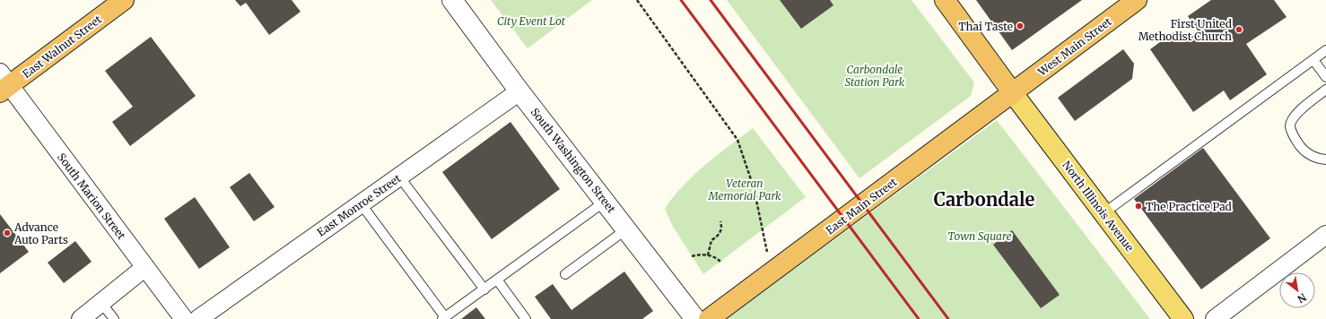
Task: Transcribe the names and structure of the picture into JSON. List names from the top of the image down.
{
  "streets": {
    "highway": ["East Walnut Street", "West Main Street", "East Main Street"],
    "main road": ["North Illinois Avenue"],
    "street": ["South Washington Street", "South Marion Street", "East Monroe Street"]
  },
  "crossings": [
    ["East Walnut Street", "South Marion Street"],
    ["West Main Street", "East Main Street"],
    ["West Main Street", "North Illinois Avenue"],
    ["South Washington Street", "East Monroe Street"],
    ["East Main Street", "North Illinois Avenue"]
  ],
  "districts": ["Carbondale"],
  "parks": [
    "City Event Lot",
    "Carbondale Station Park",
    "Veteran Memorial Park",
    "Town Square"
  ],
  "places": [
    "Thai Taste",
    "First United Methodist Church",
    "The Practice Pad",
    "Advance Auto Parts"
  ],
  "north": "bottom right"
}
